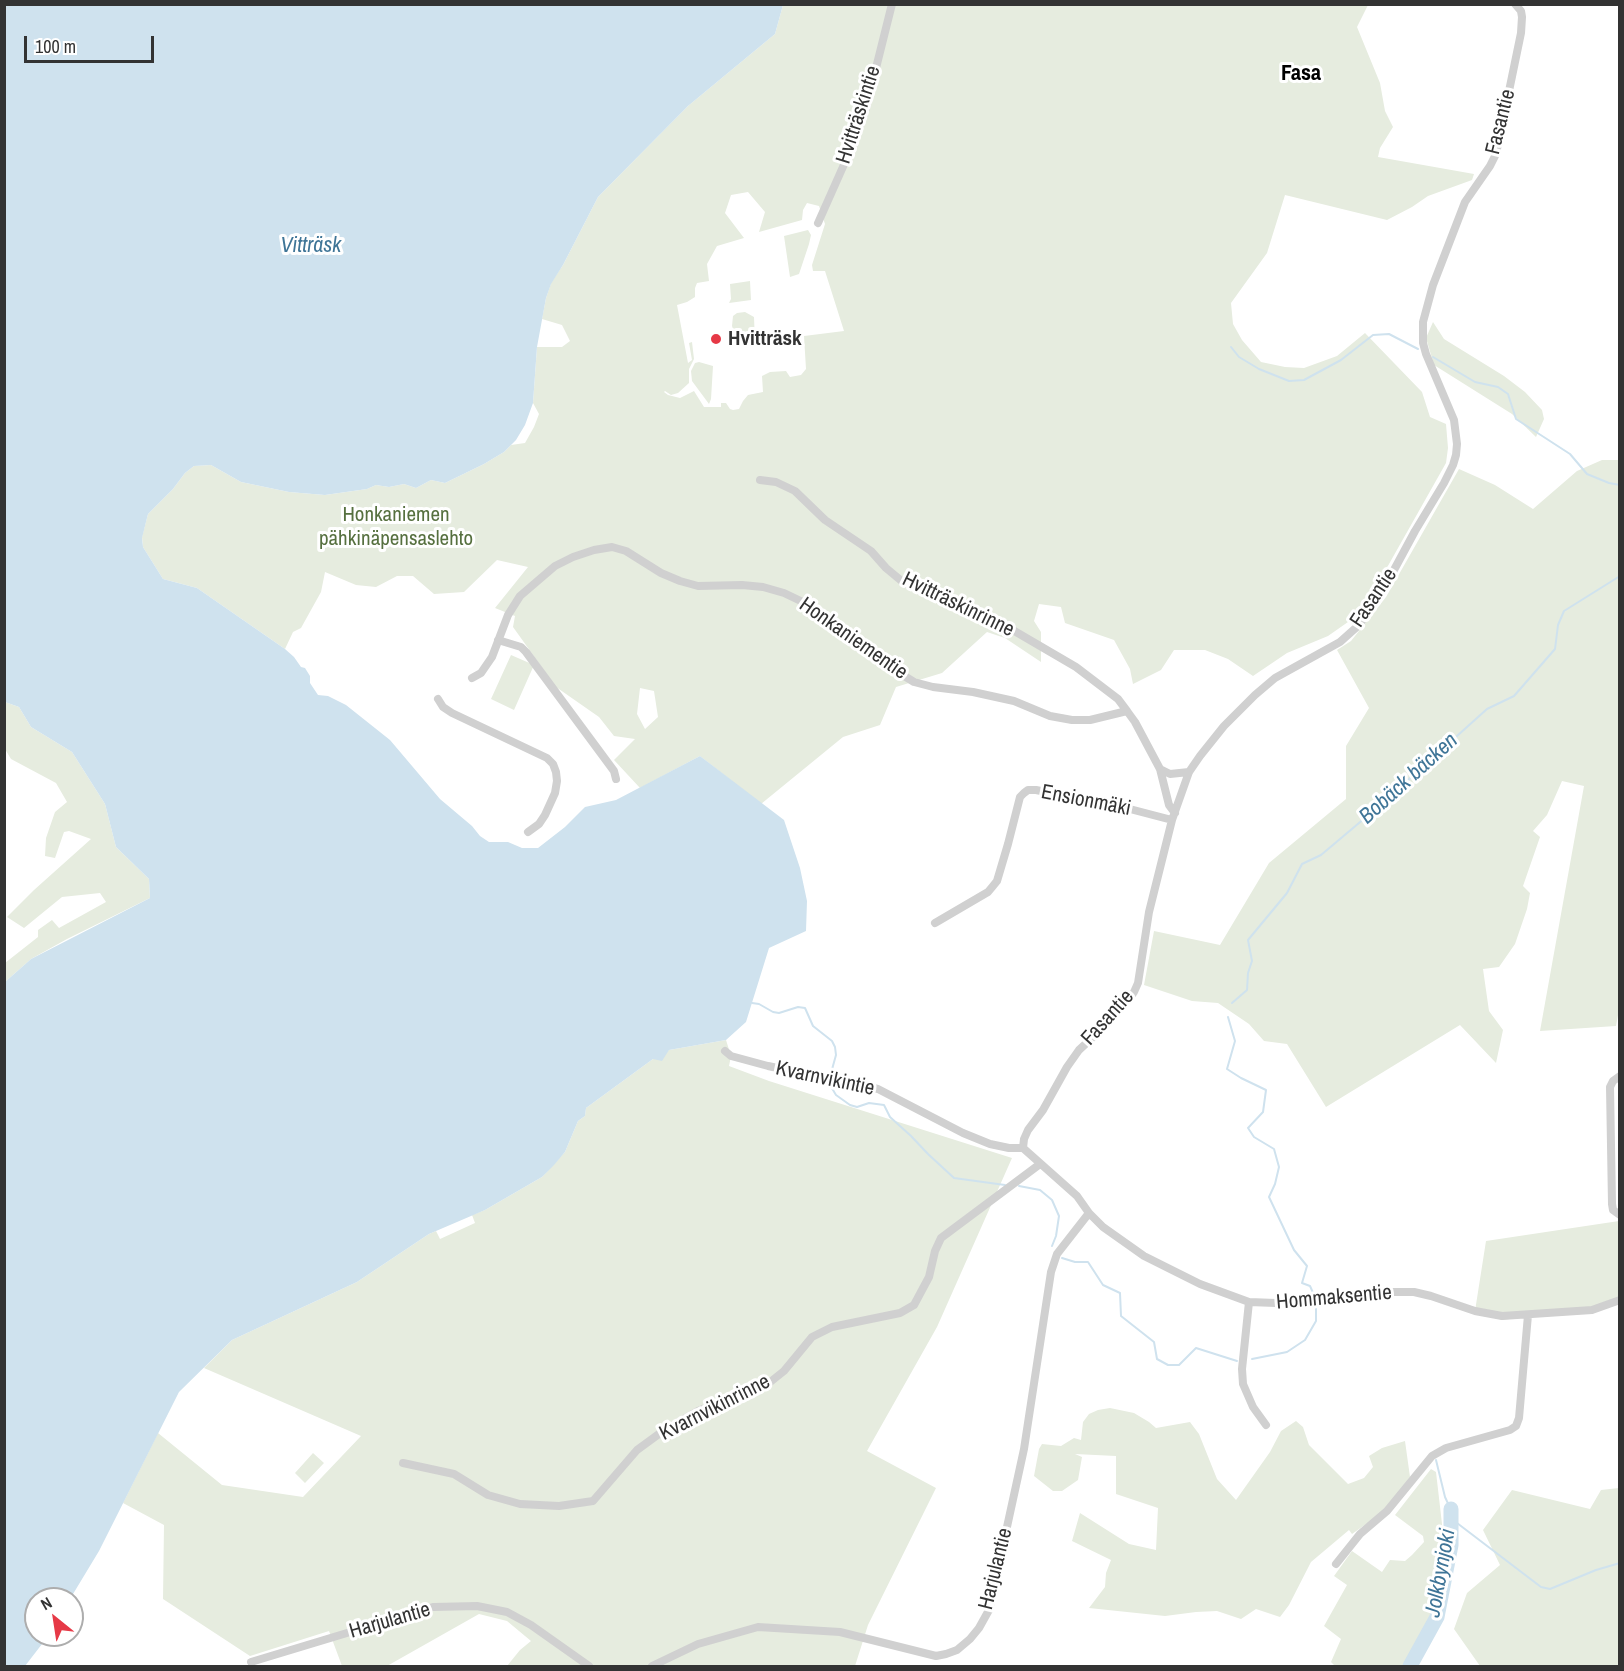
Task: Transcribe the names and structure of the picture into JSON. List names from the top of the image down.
{
  "streets": {
    "street": [
      "Hvitträskintie",
      "Fasantie",
      "Hvitträskinrinne",
      "Honkaniementie",
      "Ensionmäki",
      "Kvarnvikintie",
      "Hommaksentie",
      "Kvarnvikinrinne",
      "Harjulantie"
    ]
  },
  "crossings": [
    ["Fasantie", "Ensionmäki"],
    ["Fasantie", "Kvarnvikintie"],
    ["Fasantie", "Hommaksentie"],
    ["Hvitträskinrinne", "Honkaniementie"],
    ["Kvarnvikintie", "Hommaksentie"],
    ["Hommaksentie", "Kvarnvikinrinne"],
    ["Hommaksentie", "Harjulantie"]
  ],
  "districts": ["Fasa"],
  "water": ["Vitträsk", "Bobäck bäcken", "Jolkbynjoki"],
  "parks": ["Honkaniemen pähkinäpensaslehto"],
  "places": ["Hvitträsk"],
  "scale_bar": "100 m",
  "north": "top left"
}
